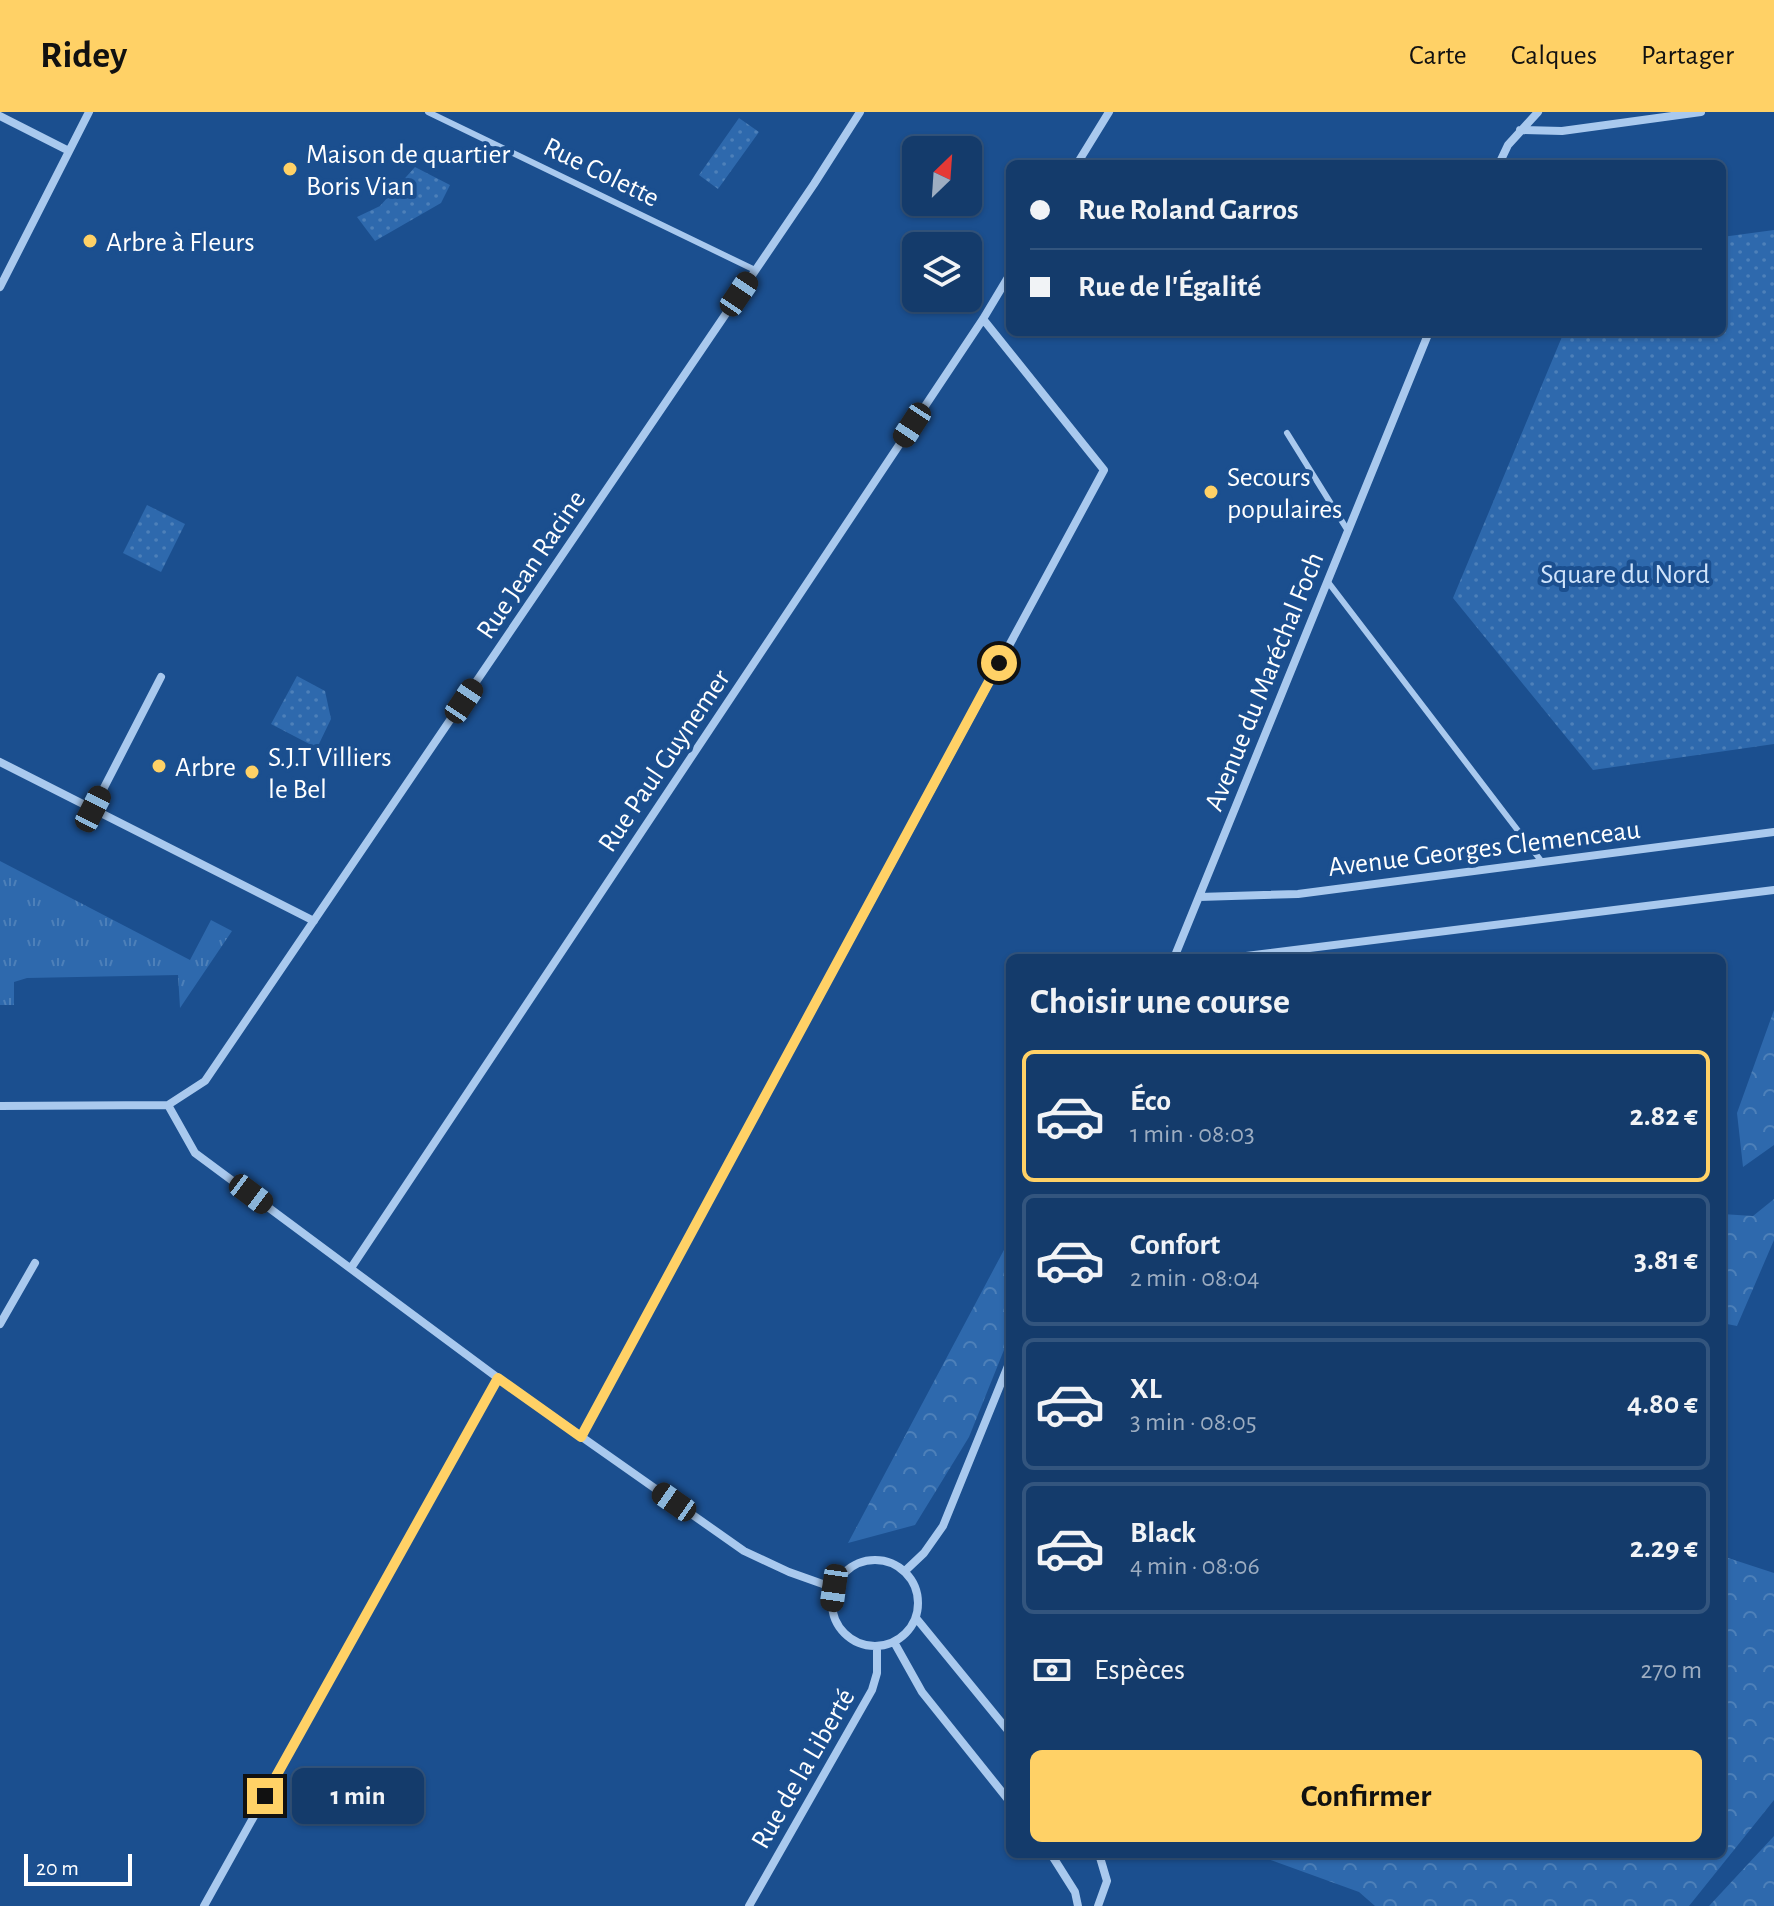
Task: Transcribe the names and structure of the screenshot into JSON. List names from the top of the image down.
{
  "streets": {
    "street": [
      "Rue Jean Racine",
      "Avenue du Maréchal Foch",
      "Rue Paul Guynemer",
      "Avenue Georges Clemenceau",
      "Rue de la Liberté"
    ],
    "lane": ["Rue Colette"]
  },
  "crossings": [
    ["Rue Colette", "Rue Jean Racine"],
    ["Avenue du Maréchal Foch", "Avenue Georges Clemenceau"]
  ],
  "parks": ["Square du Nord"],
  "places": [
    "Maison de quartier Boris Vian",
    "Arbre à Fleurs",
    "Secours populaires",
    "Arbre",
    "S.J.T Villiers le Bel"
  ],
  "scale_bar": "20 m",
  "north": "top right",
  "page": {
    "header": "Ridey",
    "nav": ["Carte", "Calques", "Partager"],
    "banner": ["Rue Roland Garros", "Rue de l'Égalité"],
    "heading": "Choisir une course",
    "list": [
      {
        "name": "Éco",
        "note": "1 min · 08:03",
        "value": "2.82 €"
      },
      {
        "name": "Confort",
        "note": "2 min · 08:04",
        "value": "3.81 €"
      },
      {
        "name": "XL",
        "note": "3 min · 08:05",
        "value": "4.80 €"
      },
      {
        "name": "Black",
        "note": "4 min · 08:06",
        "value": "2.29 €"
      }
    ],
    "pay": ["Espèces", "270 m"],
    "buttons": "Confirmer",
    "bubble": "1 min",
    "scale": "20 m"
  }
}
